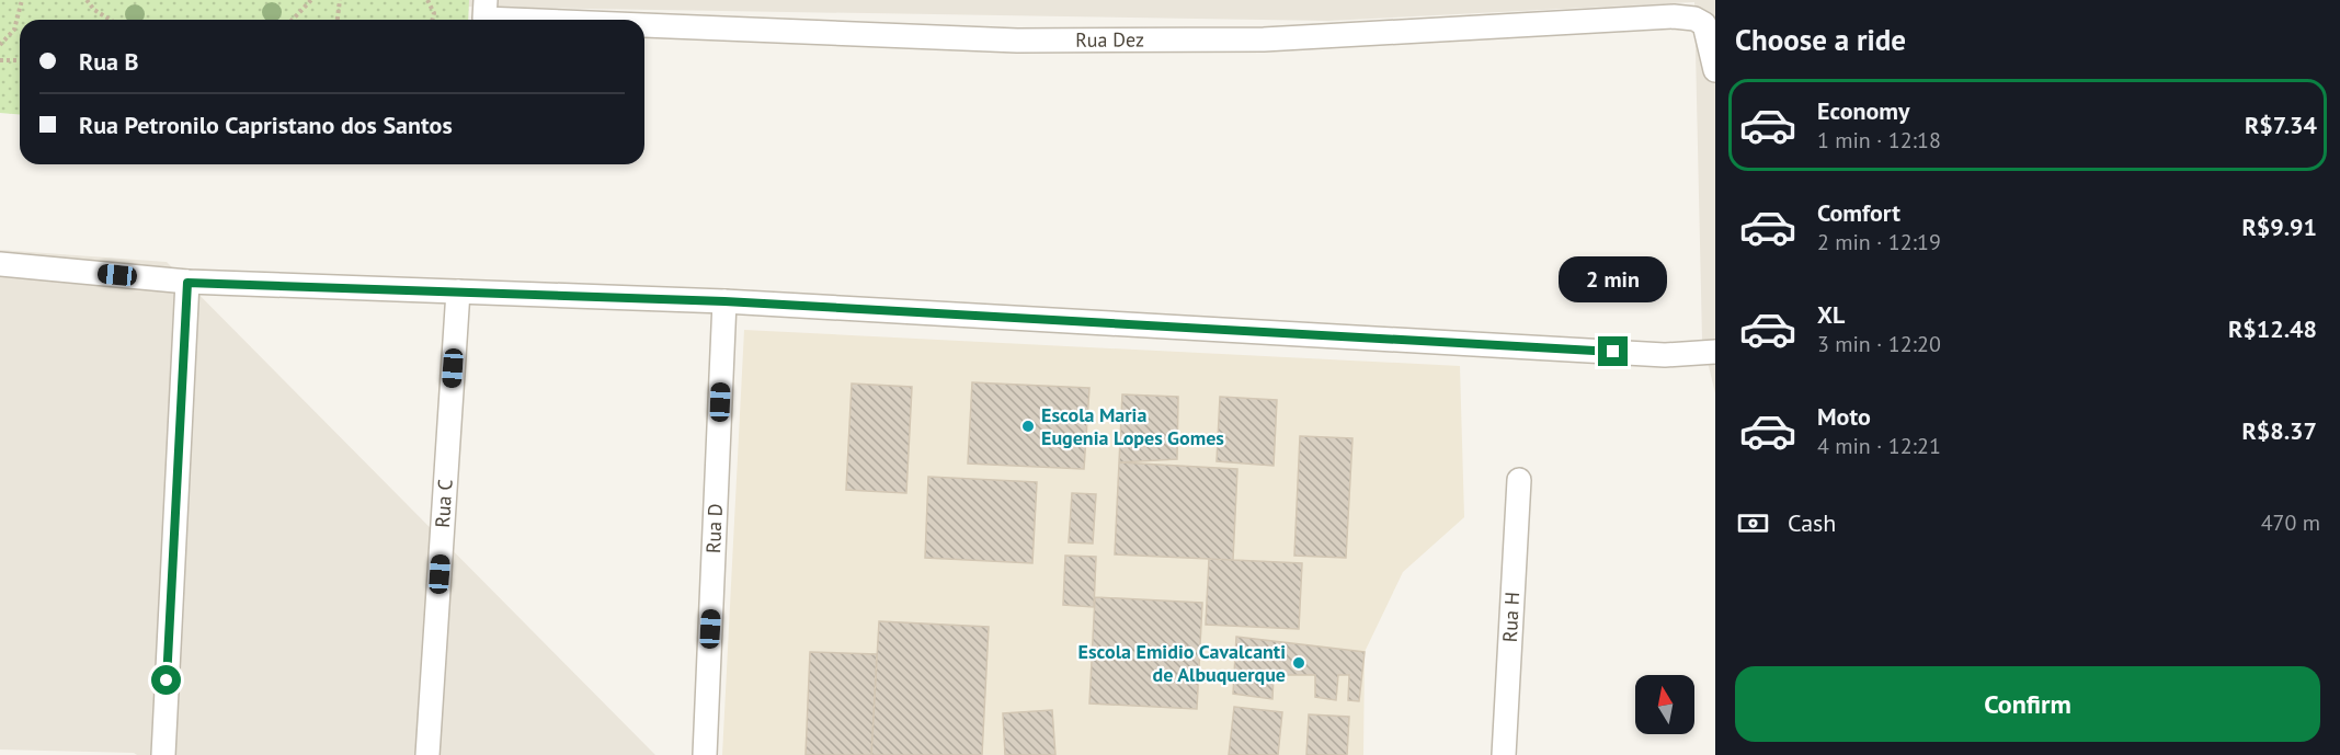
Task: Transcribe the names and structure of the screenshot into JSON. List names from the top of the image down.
{
  "streets": {
    "street": [
      "Rua Dez",
      "Rua C",
      "Rua D",
      "Rua H"
    ]
  },
  "places": ["Escola Maria Eugenia Lopes Gomes", "Escola Emidio Cavalcanti de Albuquerque"],
  "north": "top",
  "page": {
    "heading": "Choose a ride",
    "banner": ["Rua B", "Rua Petronilo Capristano dos Santos"],
    "list": [
      {
        "name": "Economy",
        "note": "1 min · 12:18",
        "value": "R$7.34"
      },
      {
        "name": "Comfort",
        "note": "2 min · 12:19",
        "value": "R$9.91"
      },
      {
        "name": "XL",
        "note": "3 min · 12:20",
        "value": "R$12.48"
      },
      {
        "name": "Moto",
        "note": "4 min · 12:21",
        "value": "R$8.37"
      }
    ],
    "bubble": "2 min",
    "pay": ["Cash", "470 m"],
    "buttons": "Confirm"
  }
}
